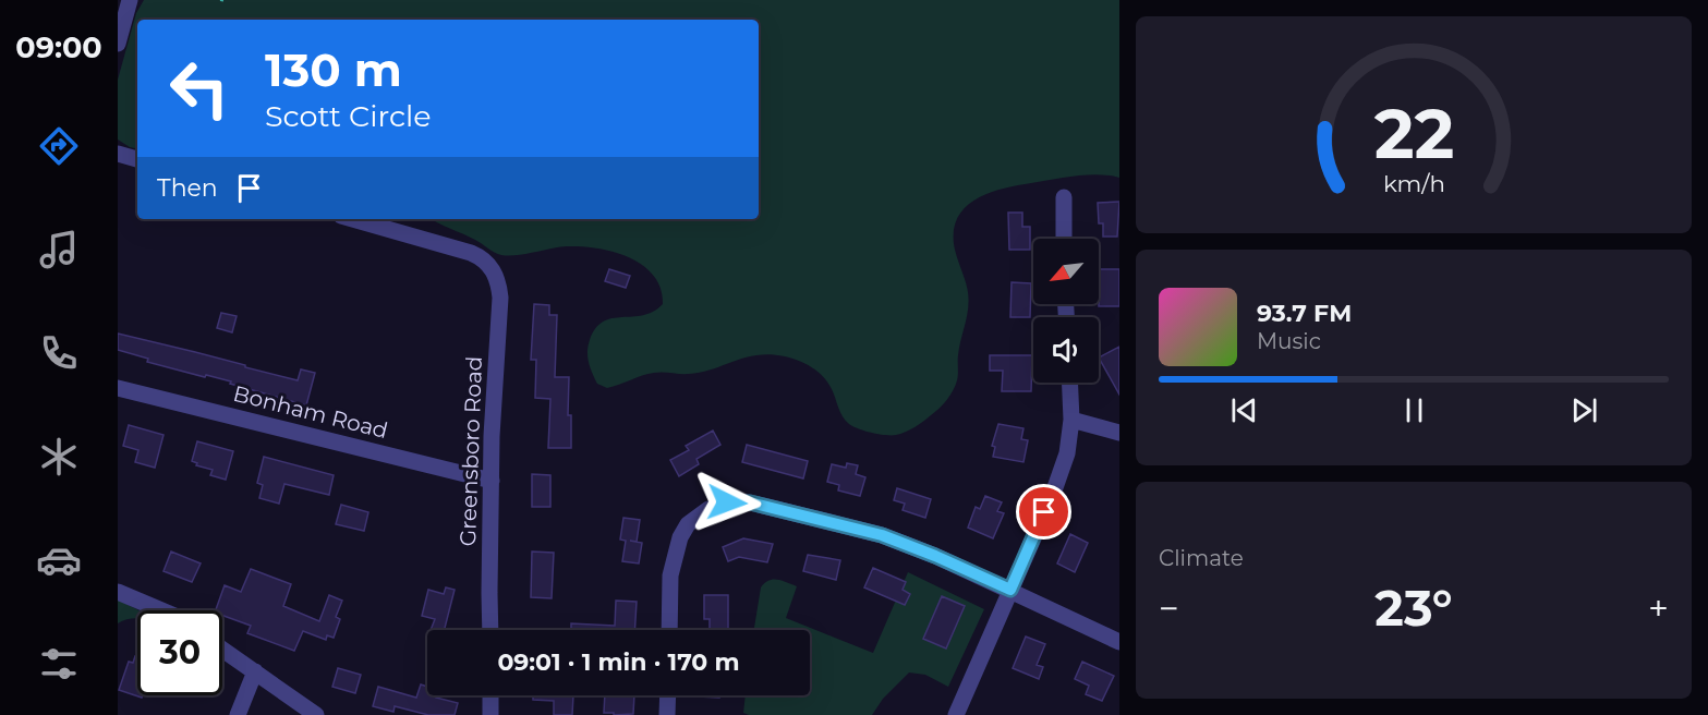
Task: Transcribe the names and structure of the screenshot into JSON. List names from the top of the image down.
{
  "streets": {
    "street": ["Bonham Road", "Greensboro Road"]
  },
  "crossings": [
    ["Bonham Road", "Greensboro Road"]
  ],
  "north": "bottom left",
  "page": {
    "tabs": "09:00",
    "turn": ["130 m", "Scott Circle"],
    "then": "Then",
    "song": ["93.7 FM", "Music"],
    "tile": "Climate",
    "heat": ["−", "23°", "+"],
    "limit": "30",
    "trip": "09:01 · 1 min · 170 m",
    "gauge": ["22", "km/h"]
  }
}
